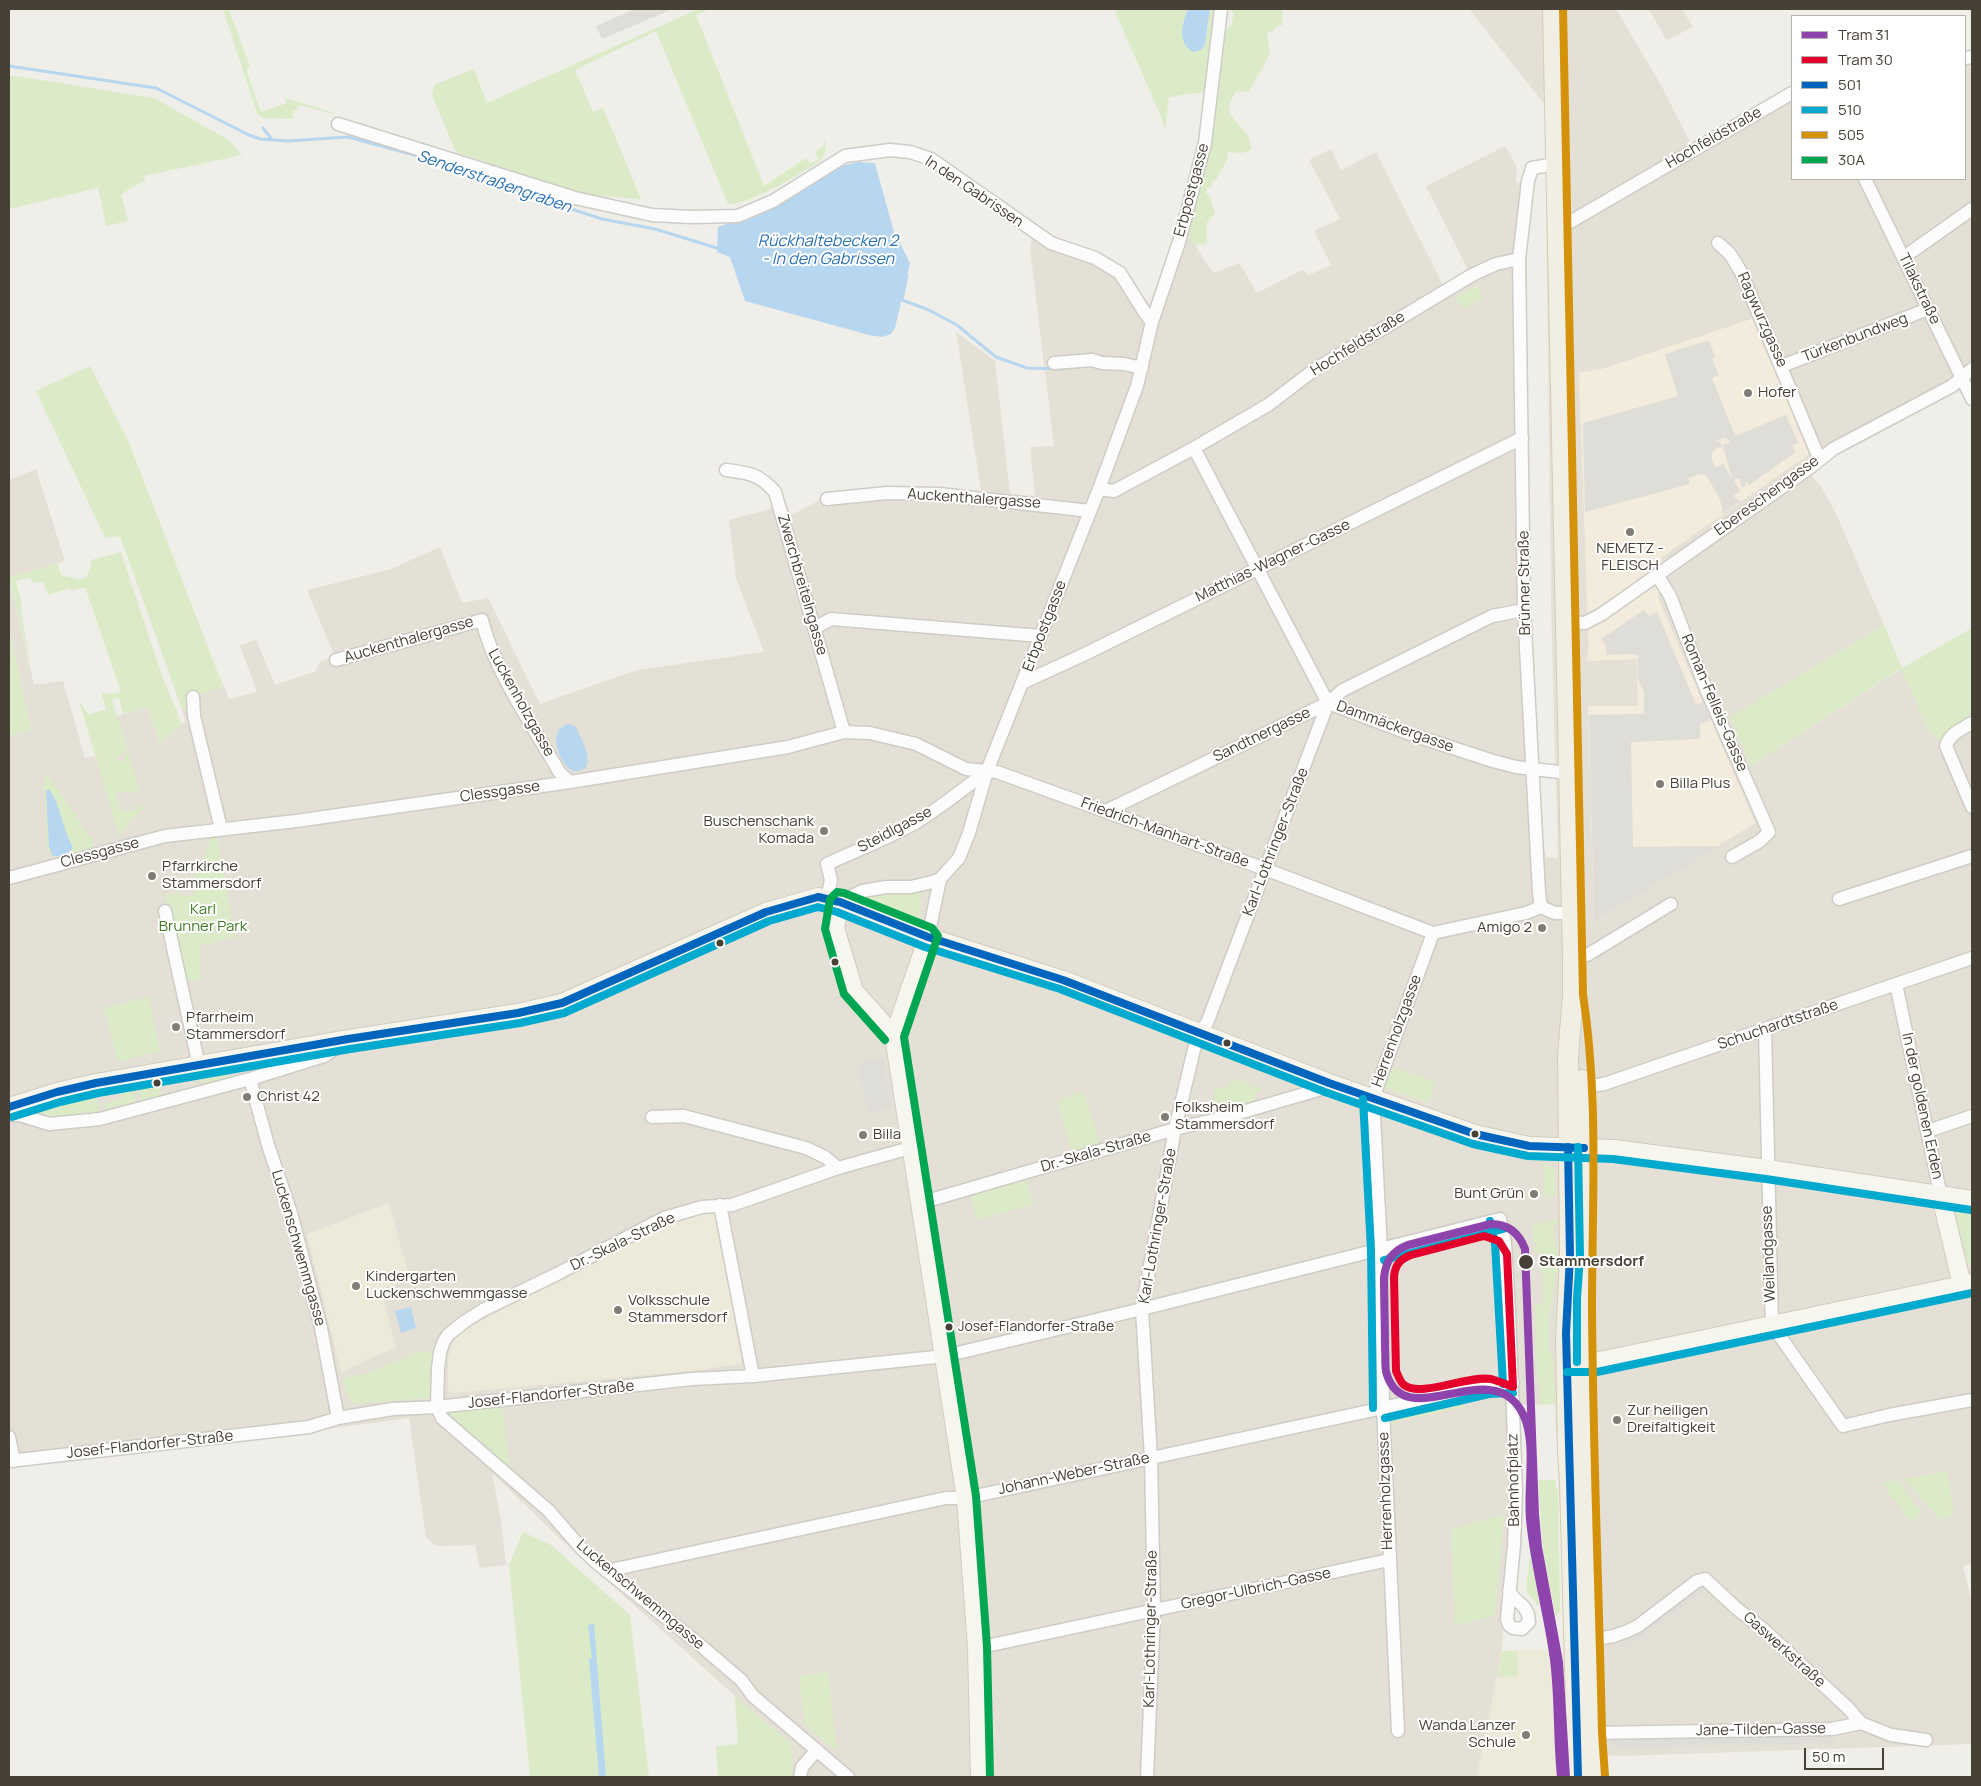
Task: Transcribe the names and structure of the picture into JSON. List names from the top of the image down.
{
  "streets": {
    "main road": ["In der goldenen Erden"],
    "street": [
      "Hochfeldstraße",
      "Erbpostgasse",
      "In den Gabrissen",
      "Tilakstraße",
      "Ragwurzgasse",
      "Türkenbundweg",
      "Ebereschengasse",
      "Auckenthalergasse",
      "Matthias-Wagner-Gasse",
      "Brünner Straße",
      "Zwerchbreitelngasse",
      "Luckenholzgasse",
      "Roman-Felleis-Gasse",
      "Dammäckergasse",
      "Sandtnergasse",
      "Clessgasse",
      "Steidlgasse",
      "Friedrich-Manhart-Straße",
      "Karl-Lothringer-Straße",
      "Schuchardtstraße",
      "Herrenholzgasse",
      "Dr.-Skala-Straße",
      "Luckenschwemmgasse",
      "Weilandgasse",
      "Josef-Flandorfer-Straße",
      "Johann-Weber-Straße",
      "Bahnhofplatz",
      "Gregor-Ulbrich-Gasse",
      "Gaswerkstraße",
      "Jane-Tilden-Gasse"
    ]
  },
  "crossings": [
    ["Hochfeldstraße", "Erbpostgasse"],
    ["Hochfeldstraße", "Brünner Straße"],
    ["Hochfeldstraße", "Dammäckergasse"],
    ["Erbpostgasse", "In den Gabrissen"],
    ["Erbpostgasse", "Auckenthalergasse"],
    ["Erbpostgasse", "Matthias-Wagner-Gasse"],
    ["Erbpostgasse", "Clessgasse"],
    ["Erbpostgasse", "Steidlgasse"],
    ["Erbpostgasse", "Friedrich-Manhart-Straße"],
    ["Tilakstraße", "Türkenbundweg"],
    ["Tilakstraße", "Ebereschengasse"],
    ["Ragwurzgasse", "Türkenbundweg"],
    ["Ragwurzgasse", "Ebereschengasse"],
    ["Ebereschengasse", "Roman-Felleis-Gasse"],
    ["Auckenthalergasse", "Luckenholzgasse"],
    ["Matthias-Wagner-Gasse", "Brünner Straße"],
    ["Matthias-Wagner-Gasse", "Dammäckergasse"],
    ["Brünner Straße", "Dammäckergasse"],
    ["Brünner Straße", "Sandtnergasse"],
    ["Zwerchbreitelngasse", "Clessgasse"],
    ["Luckenholzgasse", "Clessgasse"],
    ["Dammäckergasse", "Sandtnergasse"],
    ["Dammäckergasse", "Karl-Lothringer-Straße"],
    ["Sandtnergasse", "Friedrich-Manhart-Straße"],
    ["Sandtnergasse", "Karl-Lothringer-Straße"],
    ["Clessgasse", "Steidlgasse"],
    ["Clessgasse", "Friedrich-Manhart-Straße"],
    ["Steidlgasse", "Friedrich-Manhart-Straße"],
    ["Friedrich-Manhart-Straße", "Karl-Lothringer-Straße"],
    ["Friedrich-Manhart-Straße", "Herrenholzgasse"],
    ["Karl-Lothringer-Straße", "Dr.-Skala-Straße"],
    ["Karl-Lothringer-Straße", "Josef-Flandorfer-Straße"],
    ["Karl-Lothringer-Straße", "Johann-Weber-Straße"],
    ["Karl-Lothringer-Straße", "Gregor-Ulbrich-Gasse"],
    ["Schuchardtstraße", "In der goldenen Erden"],
    ["Schuchardtstraße", "Weilandgasse"],
    ["Herrenholzgasse", "Josef-Flandorfer-Straße"],
    ["Herrenholzgasse", "Johann-Weber-Straße"],
    ["Herrenholzgasse", "Gregor-Ulbrich-Gasse"],
    ["Dr.-Skala-Straße", "Luckenschwemmgasse"],
    ["Dr.-Skala-Straße", "Josef-Flandorfer-Straße"],
    ["Luckenschwemmgasse", "Josef-Flandorfer-Straße"],
    ["Luckenschwemmgasse", "Johann-Weber-Straße"],
    ["Josef-Flandorfer-Straße", "Bahnhofplatz"],
    ["Johann-Weber-Straße", "Bahnhofplatz"],
    ["Gaswerkstraße", "Jane-Tilden-Gasse"]
  ],
  "water": ["Senderstraßengraben", "Rückhaltebecken 2 - In den Gabrissen"],
  "parks": ["Karl Brunner Park"],
  "places": [
    "Hofer",
    "NEMETZ - FLEISCH",
    "Billa Plus",
    "Buschenschank Komada",
    "Pfarrkirche Stammersdorf",
    "Amigo 2",
    "Pfarrheim Stammersdorf",
    "Christ 42",
    "Folksheim Stammersdorf",
    "Billa",
    "Bunt Grün",
    "Stammersdorf",
    "Kindergarten Luckenschwemmgasse",
    "Volksschule Stammersdorf",
    "Josef-Flandorfer-Straße",
    "Zur heiligen Dreifaltigkeit",
    "Wanda Lanzer Schule"
  ],
  "lines": [
    "transit line 505",
    "transit line 30A",
    "transit line 501",
    "transit line 510",
    "tram line 31",
    "tram line 30"
  ],
  "legend": [
    "Tram 31",
    "Tram 30",
    "501",
    "510",
    "505",
    "30A"
  ],
  "scale_bar": "50 m"
}
